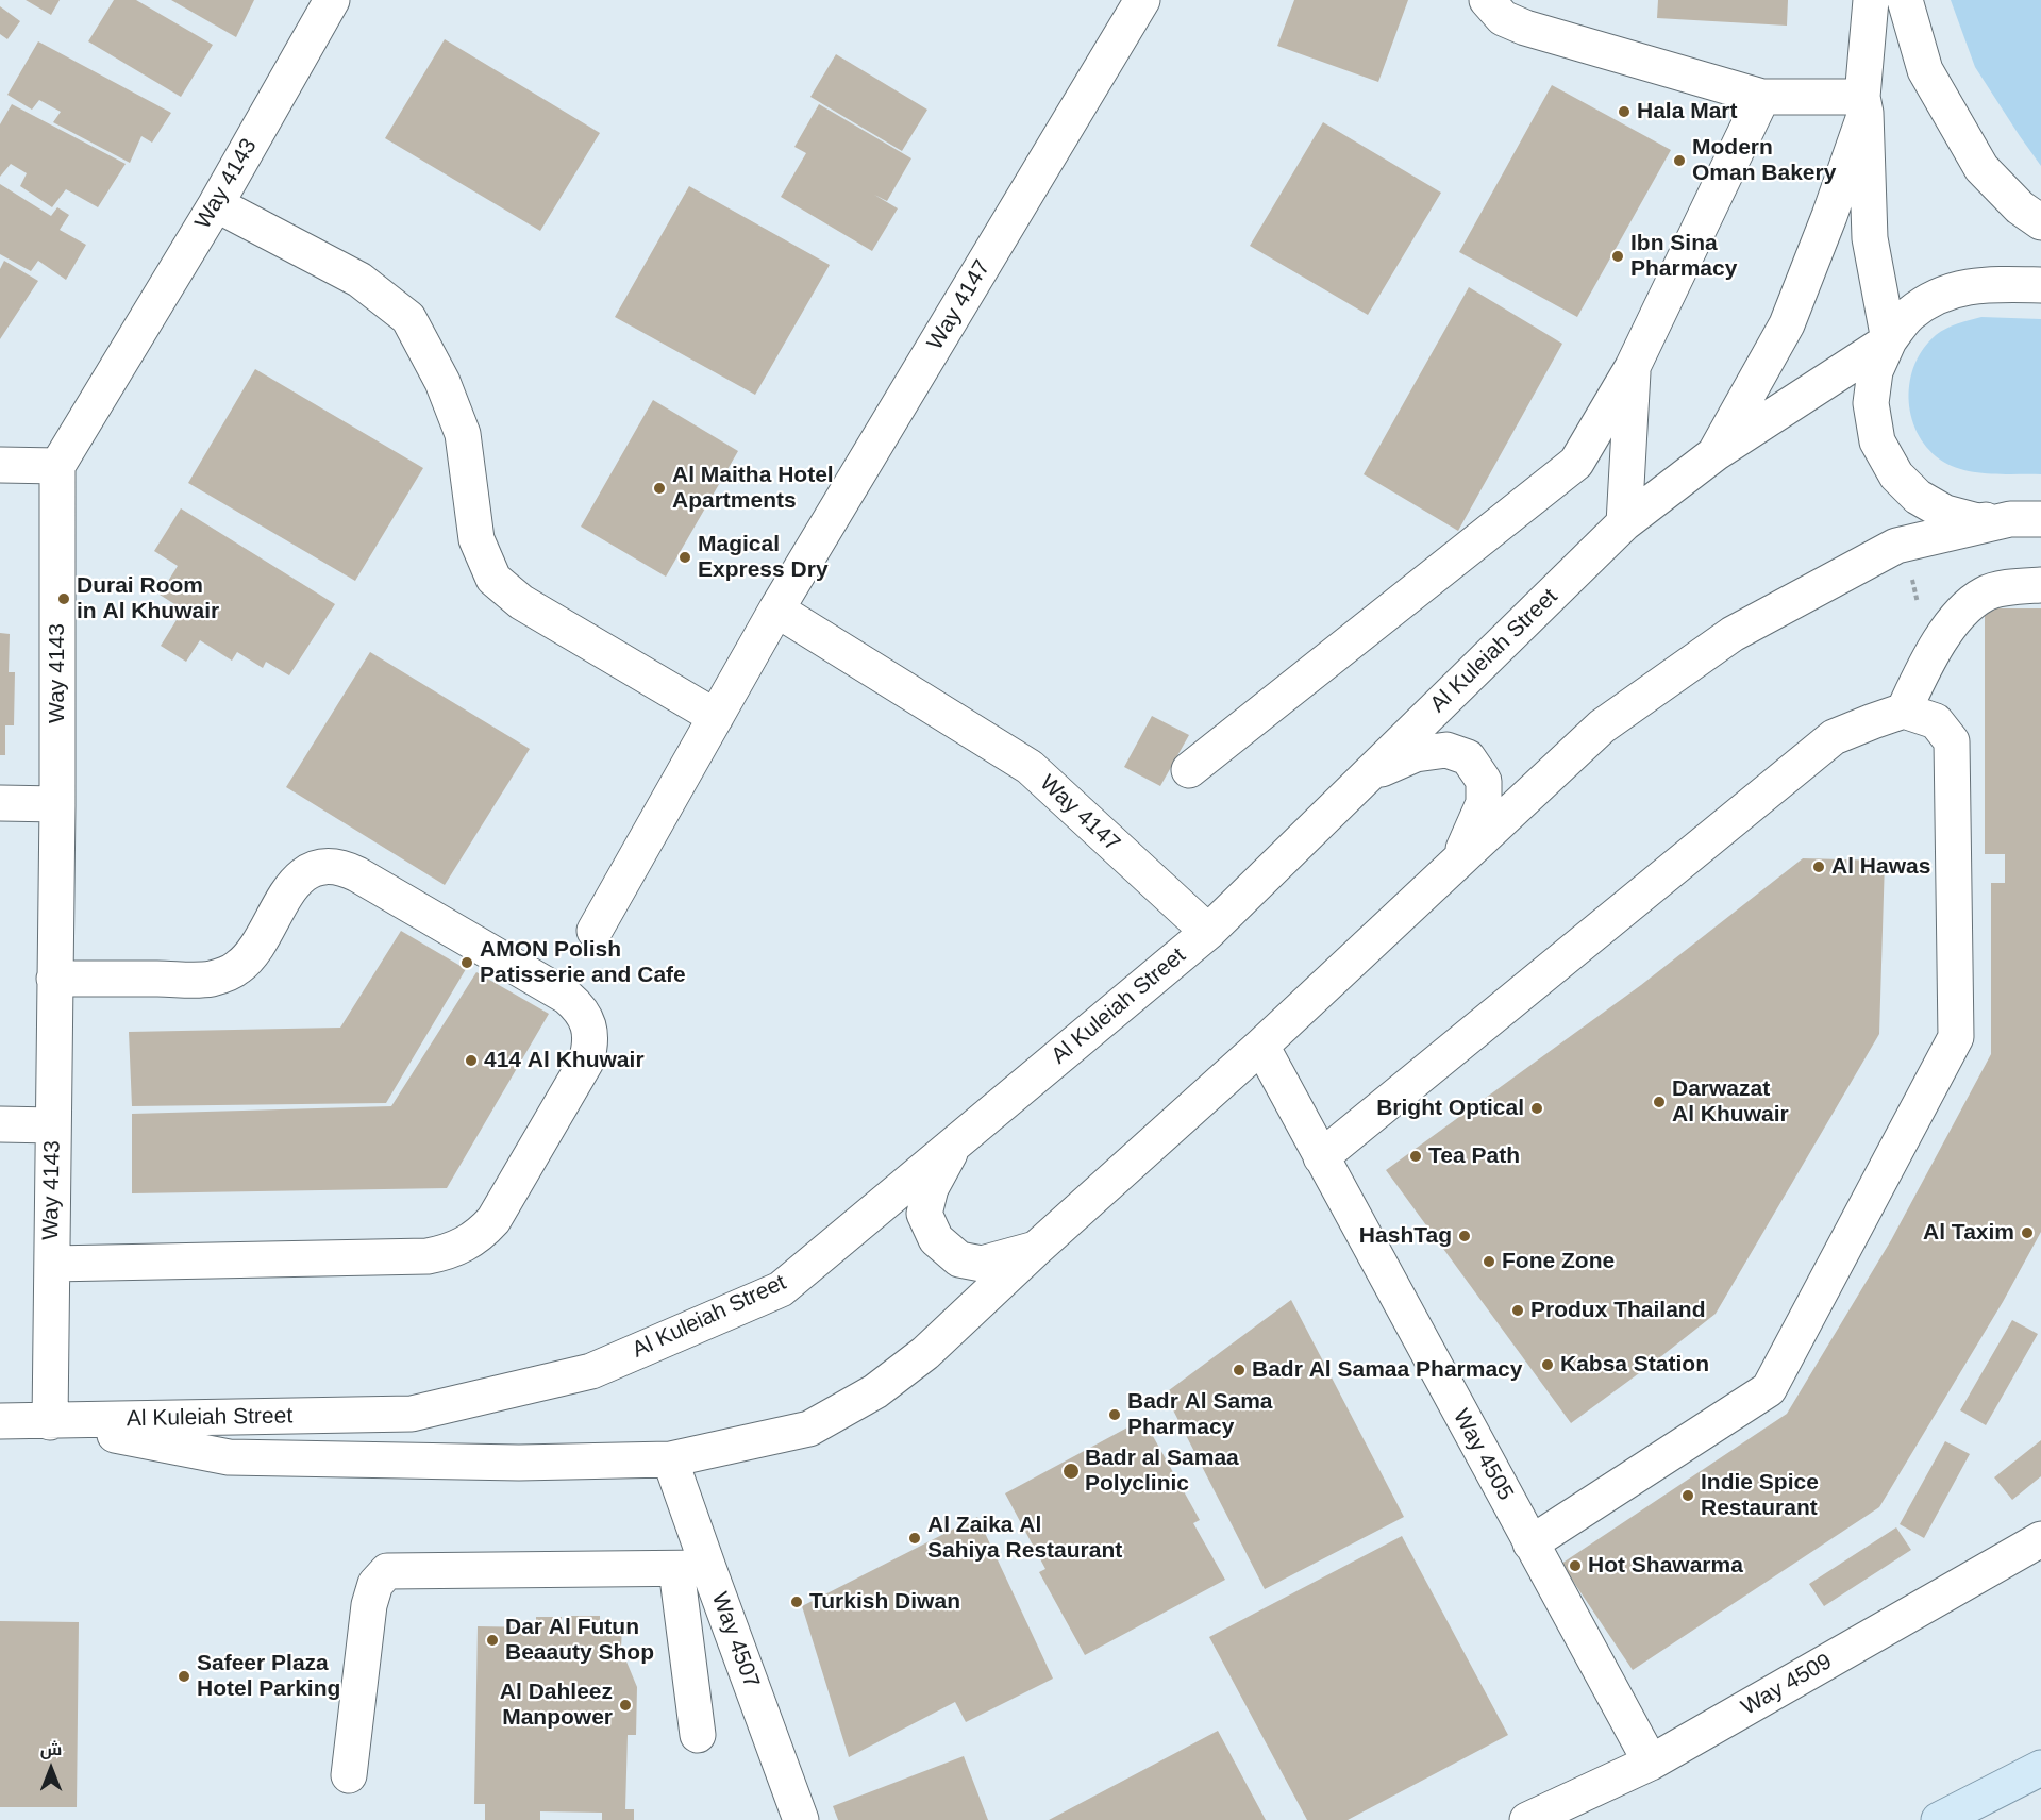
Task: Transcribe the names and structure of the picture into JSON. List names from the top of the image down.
{
  "streets": {
    "street": [
      "Way 4143",
      "Way 4147",
      "Al Kuleiah Street",
      "Way 4505",
      "Way 4507",
      "Way 4509"
    ]
  },
  "crossings": [
    ["Way 4143", "Al Kuleiah Street"],
    ["Way 4147", "Al Kuleiah Street"],
    ["Al Kuleiah Street", "Way 4505"],
    ["Al Kuleiah Street", "Way 4507"],
    ["Way 4505", "Way 4509"]
  ],
  "places": [
    "Hala Mart",
    "Modern Oman Bakery",
    "Ibn Sina Pharmacy",
    "Al Maitha Hotel Apartments",
    "Magical Express Dry",
    "Durai Room in Al Khuwair",
    "Al Hawas",
    "AMON Polish Patisserie and Cafe",
    "414 Al Khuwair",
    "Darwazat Al Khuwair",
    "Bright Optical",
    "Tea Path",
    "Al Taxim",
    "HashTag",
    "Fone Zone",
    "Produx Thailand",
    "Kabsa Station",
    "Badr Al Samaa Pharmacy",
    "Badr Al Sama Pharmacy",
    "Badr al Samaa Polyclinic",
    "Indie Spice Restaurant",
    "Al Zaika Al Sahiya Restaurant",
    "Hot Shawarma",
    "Turkish Diwan",
    "Dar Al Futun Beaauty Shop",
    "Safeer Plaza Hotel Parking",
    "Al Dahleez Manpower"
  ],
  "north": "top"
}
